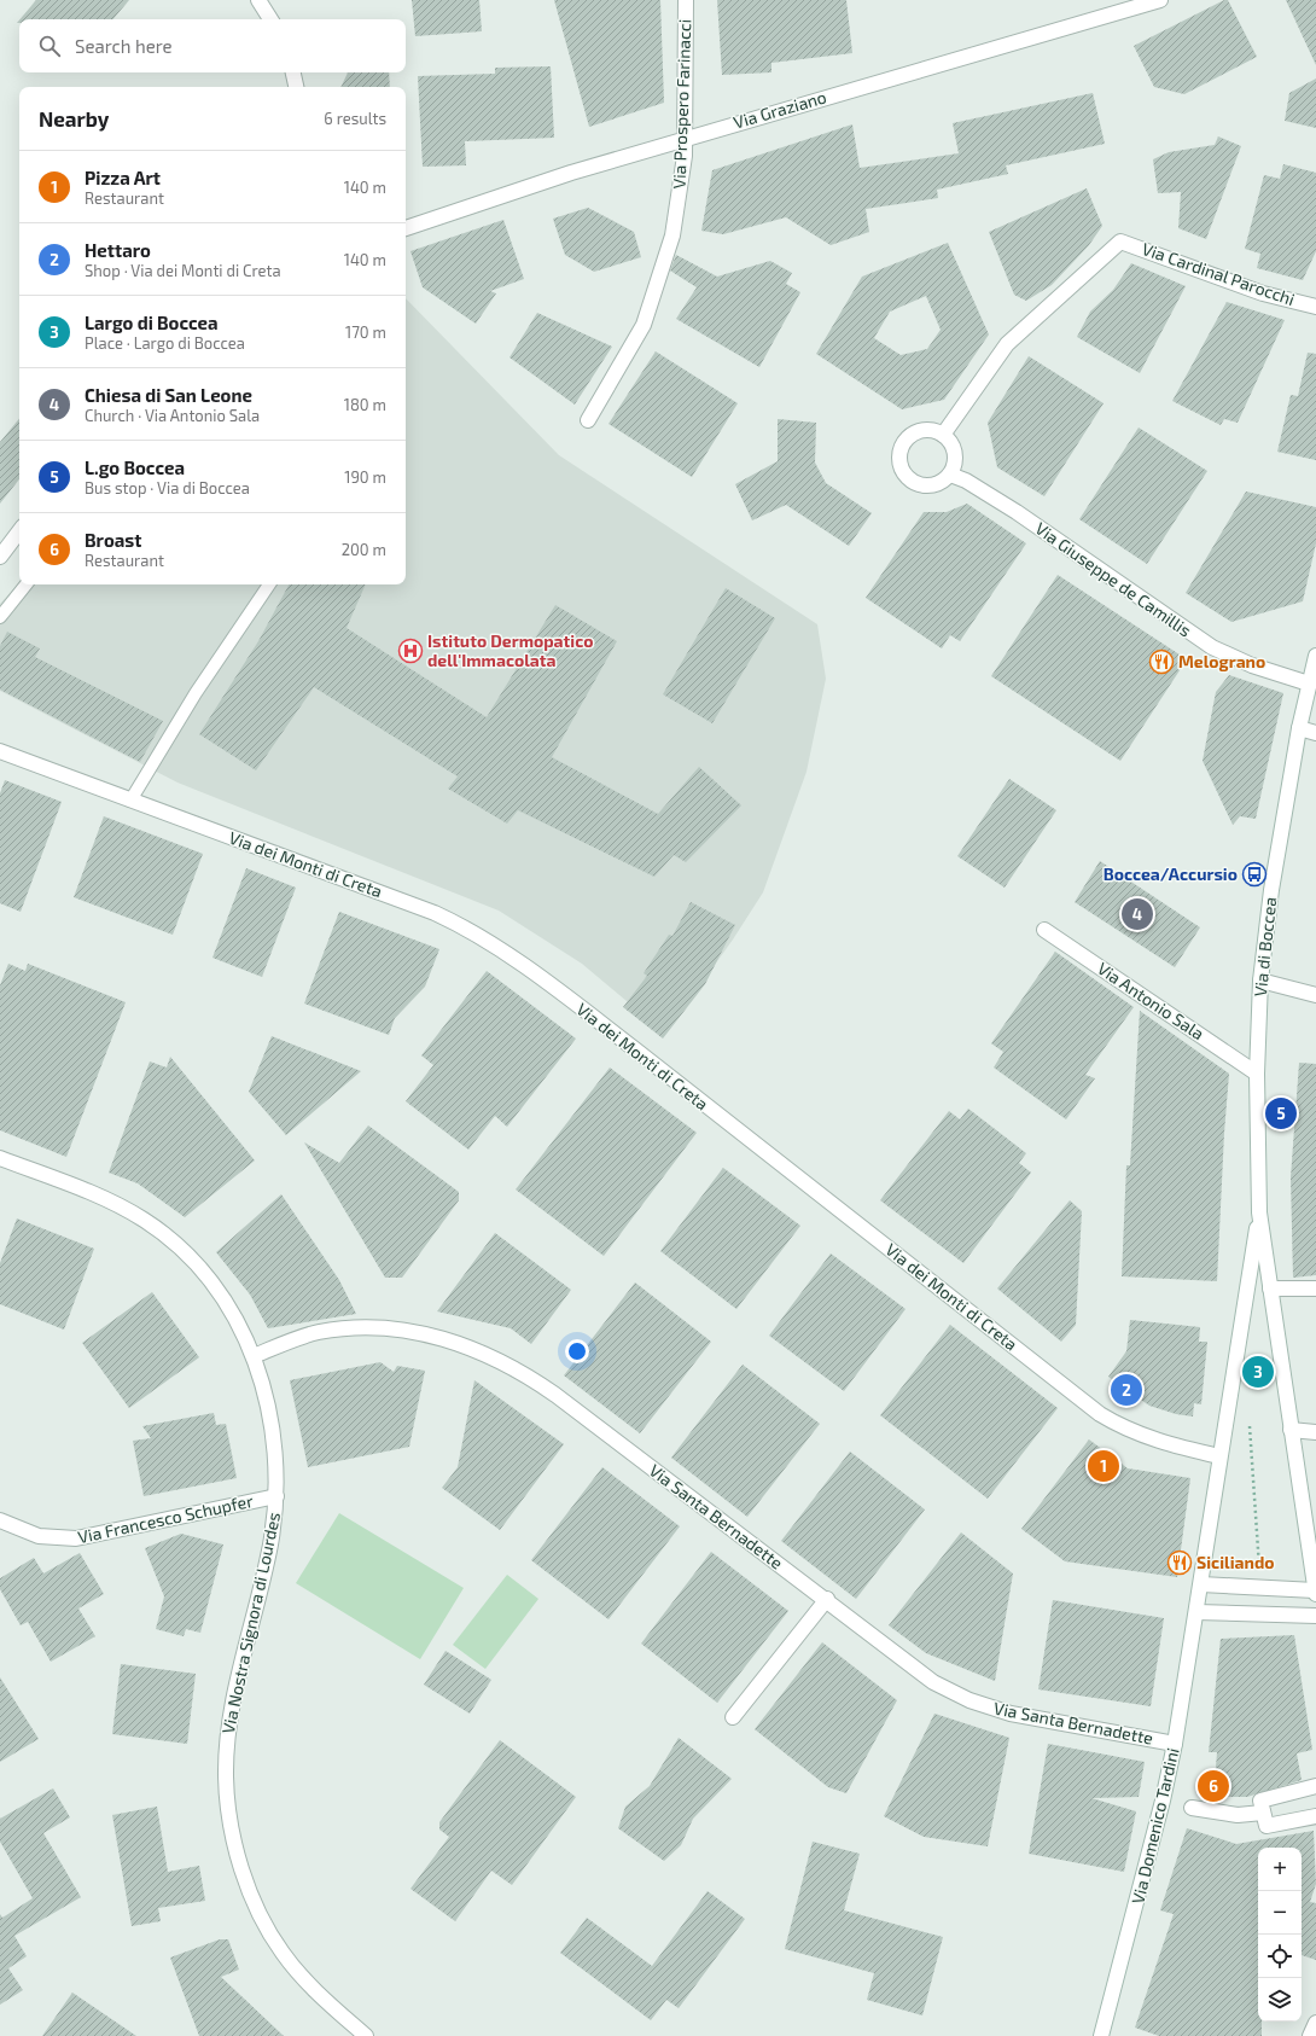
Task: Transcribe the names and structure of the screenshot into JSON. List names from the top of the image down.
{
  "streets": {
    "street": [
      "Via Prospero Farinacci",
      "Via Graziano",
      "Via Cardinal Parocchi",
      "Via Giuseppe de Camillis",
      "Via dei Monti di Creta",
      "Via di Boccea",
      "Via Antonio Sala",
      "Via Santa Bernadette",
      "Via Francesco Schupfer",
      "Via Nostra Signora di Lourdes",
      "Via Domenico Tardini"
    ]
  },
  "crossings": [
    ["Via Prospero Farinacci", "Via Graziano"],
    ["Via Cardinal Parocchi", "Via Giuseppe de Camillis"],
    ["Via Giuseppe de Camillis", "Via di Boccea"],
    ["Via dei Monti di Creta", "Via Domenico Tardini"],
    ["Via di Boccea", "Via Antonio Sala"],
    ["Via di Boccea", "Via Domenico Tardini"],
    ["Via Santa Bernadette", "Via Nostra Signora di Lourdes"],
    ["Via Santa Bernadette", "Via Domenico Tardini"],
    ["Via Francesco Schupfer", "Via Nostra Signora di Lourdes"]
  ],
  "places": {
    "hospital": ["Istituto Dermopatico dell'Immacolata"],
    "restaurant": ["Melograno", "Siciliando"],
    "bus stop": ["Boccea/Accursio"]
  },
  "page": {
    "search": "Search here",
    "heading": ["Nearby", "6 results"],
    "list": [
      {
        "mark": "1",
        "name": "Pizza Art",
        "note": "Restaurant",
        "value": "140 m"
      },
      {
        "mark": "2",
        "name": "Hettaro",
        "note": "Shop · Via dei Monti di Creta",
        "value": "140 m"
      },
      {
        "mark": "3",
        "name": "Largo di Boccea",
        "note": "Place · Largo di Boccea",
        "value": "170 m"
      },
      {
        "mark": "4",
        "name": "Chiesa di San Leone",
        "note": "Church · Via Antonio Sala",
        "value": "180 m"
      },
      {
        "mark": "5",
        "name": "L.go Boccea",
        "note": "Bus stop · Via di Boccea",
        "value": "190 m"
      },
      {
        "mark": "6",
        "name": "Broast",
        "note": "Restaurant",
        "value": "200 m"
      }
    ],
    "pins": [
      "4",
      "5",
      "3",
      "2",
      "1",
      "6"
    ],
    "map_buttons": ["+", "−"]
  }
}
